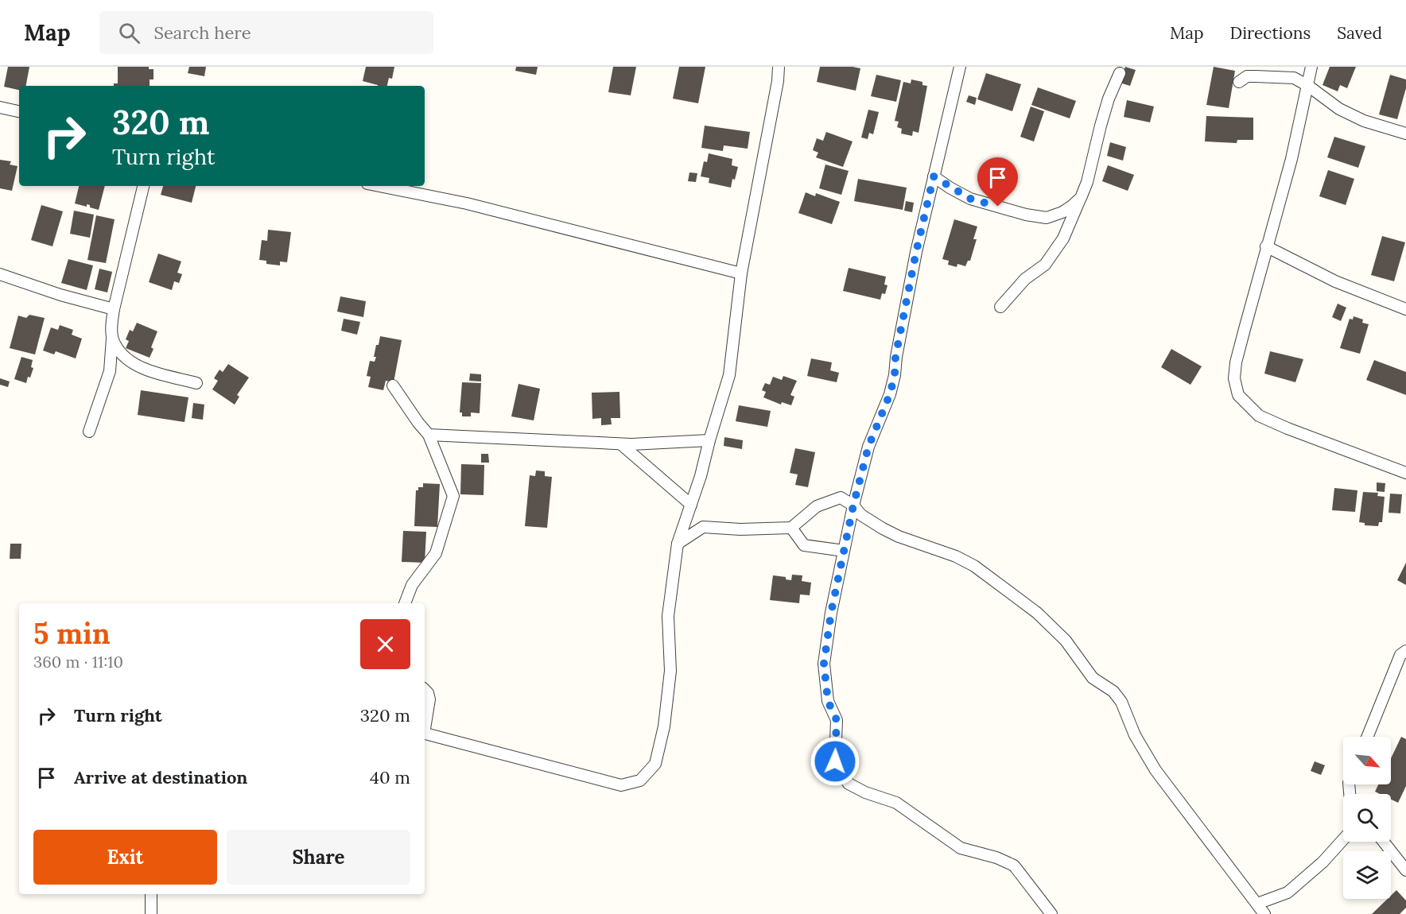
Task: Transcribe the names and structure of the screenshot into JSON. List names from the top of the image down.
{
  "north": "bottom right",
  "page": {
    "header": "Map",
    "search": "Search here",
    "nav": ["Map", "Directions", "Saved"],
    "turn": ["320 m", "Turn right"],
    "heading": ["5 min", "360 m · 11:10"],
    "list": [
      {
        "name": "Turn right",
        "value": "320 m"
      },
      {
        "name": "Arrive at destination",
        "value": "40 m"
      }
    ],
    "buttons": ["Exit", "Share"]
  }
}
